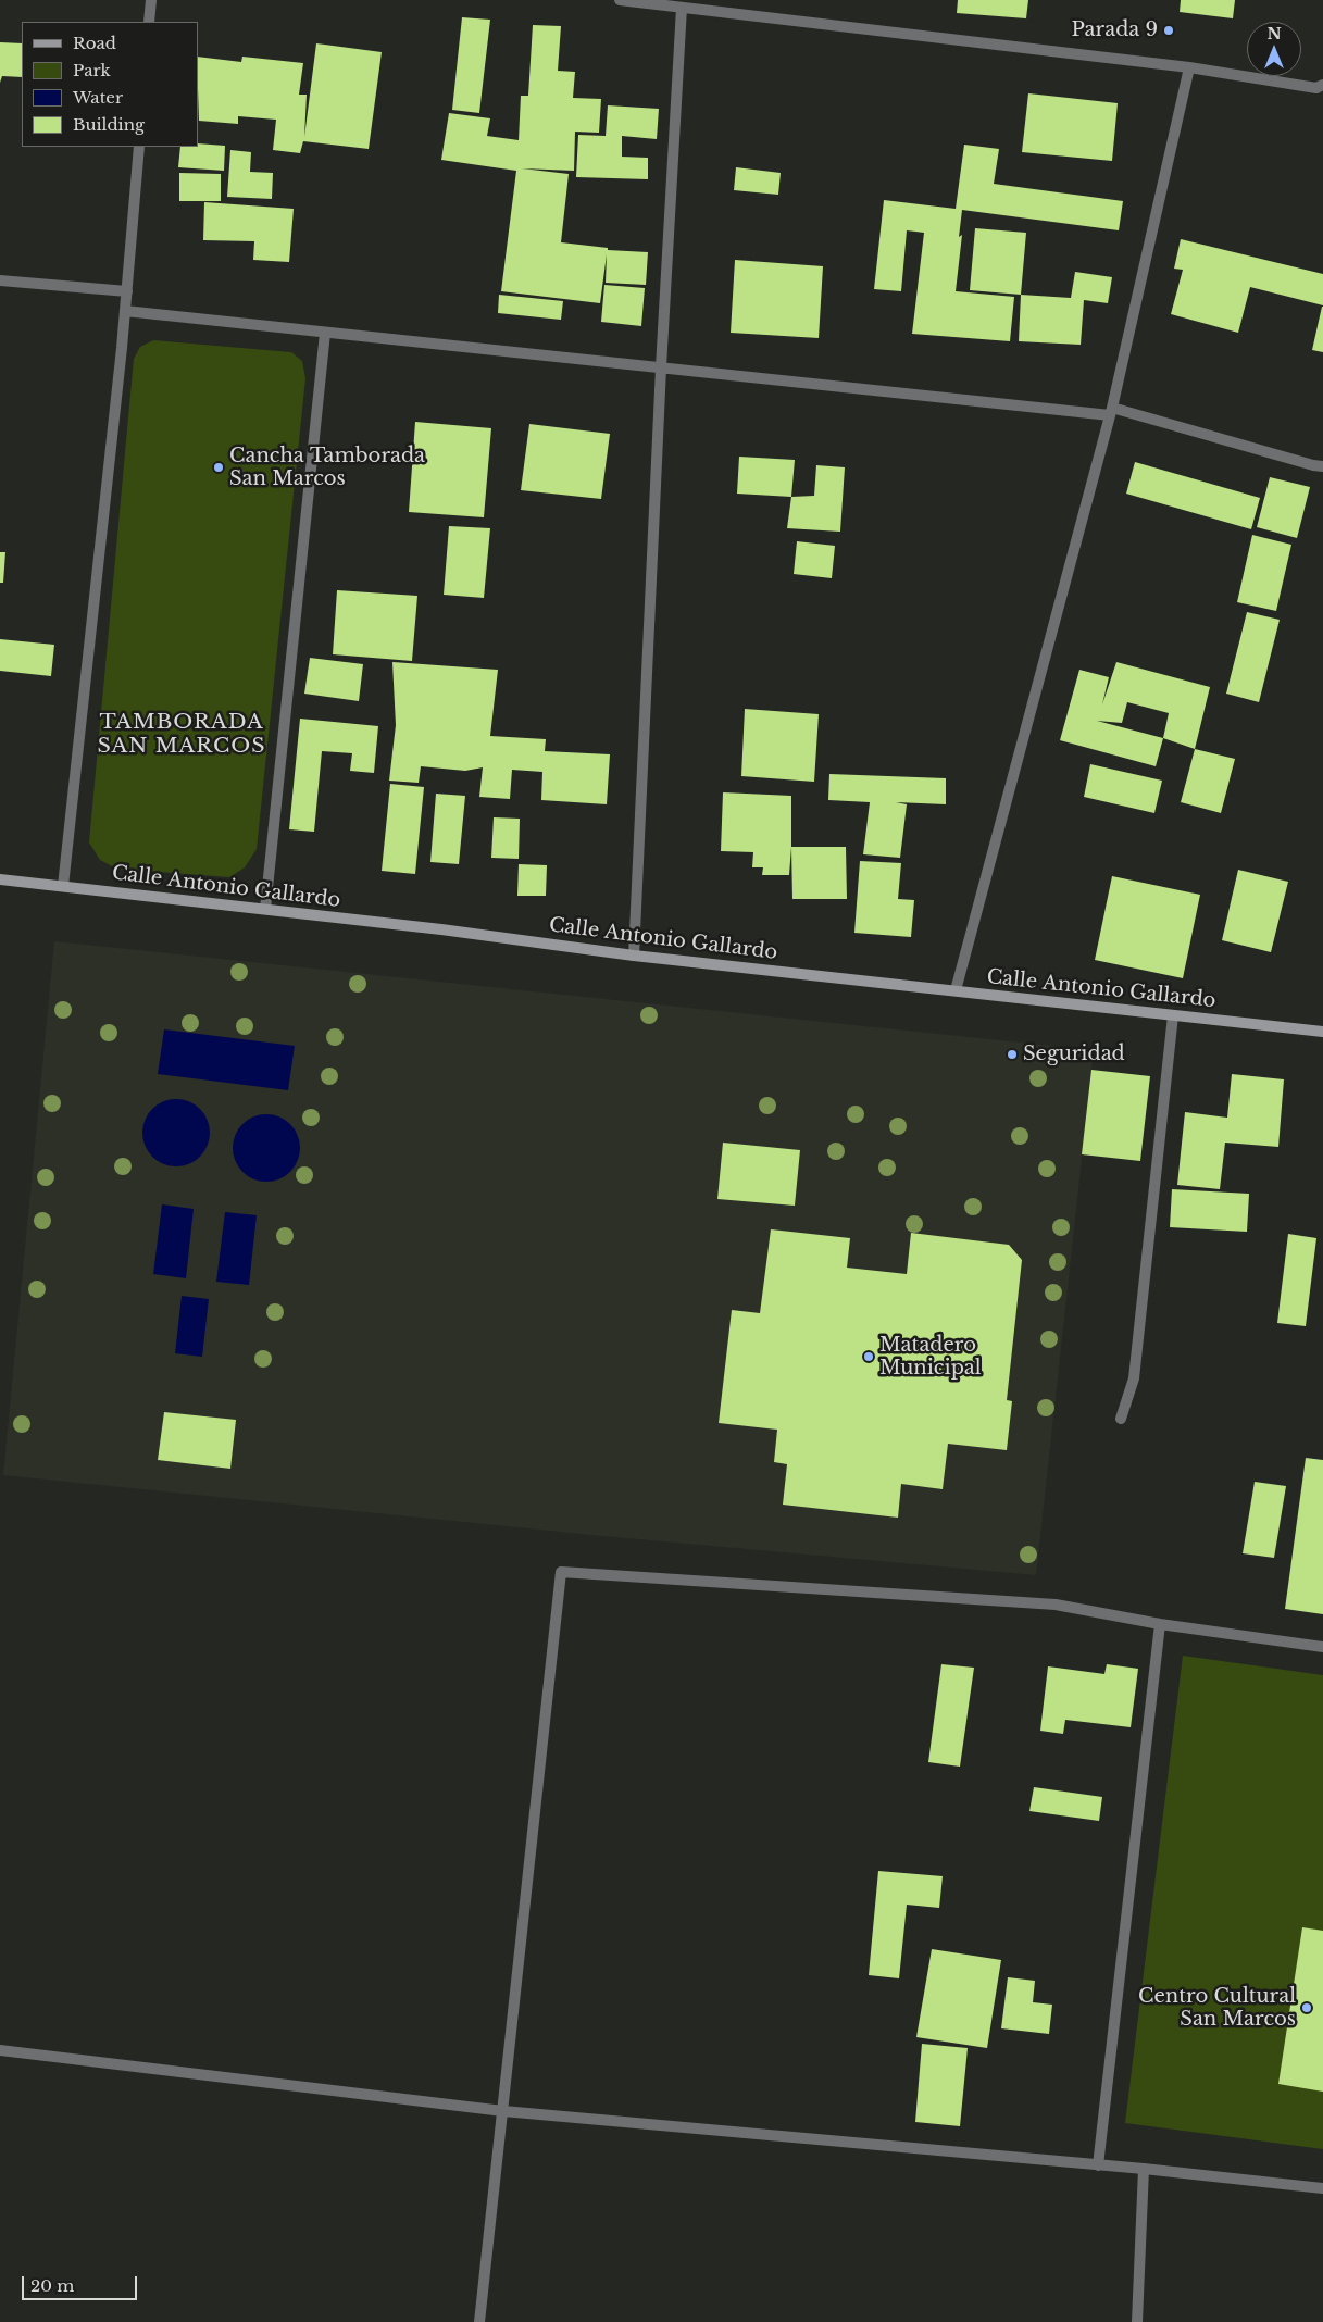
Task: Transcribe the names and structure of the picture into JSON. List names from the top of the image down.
{
  "streets": {
    "main road": ["Calle Antonio Gallardo"]
  },
  "districts": ["TAMBORADA SAN MARCOS"],
  "places": [
    "Parada 9",
    "Cancha Tamborada San Marcos",
    "Seguridad",
    "Matadero Municipal",
    "Centro Cultural San Marcos"
  ],
  "legend": [
    "Road",
    "Park",
    "Water",
    "Building"
  ],
  "scale_bar": "20 m",
  "north": "top"
}
